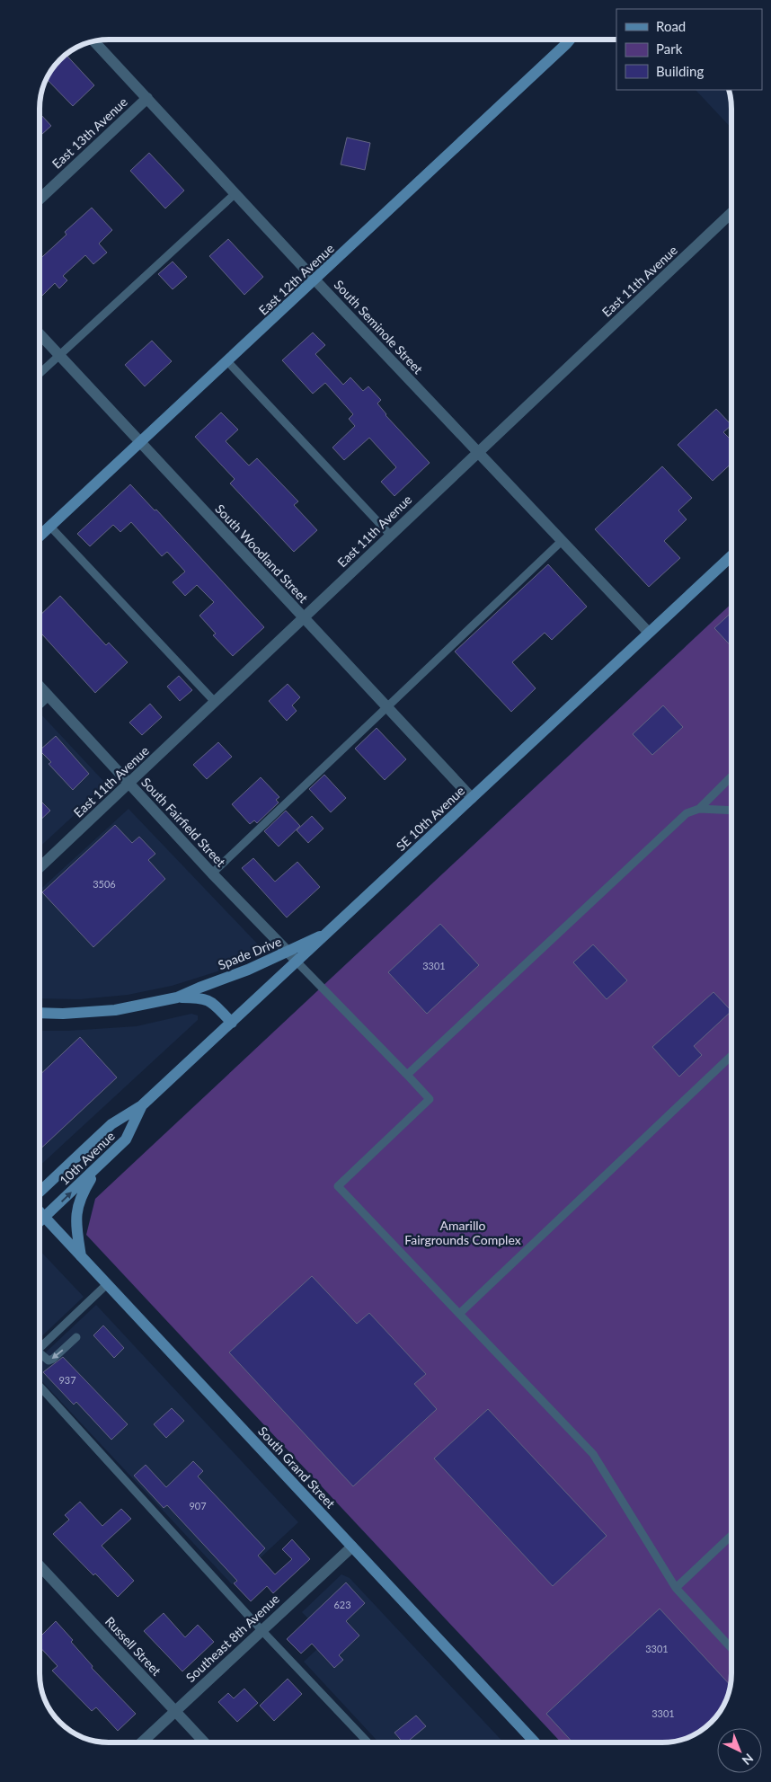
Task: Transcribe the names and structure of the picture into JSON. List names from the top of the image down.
{
  "streets": {
    "main road": [
      "East 12th Avenue",
      "SE 10th Avenue",
      "Spade Drive",
      "10th Avenue",
      "South Grand Street"
    ],
    "street": [
      "East 13th Avenue",
      "East 11th Avenue",
      "South Seminole Street",
      "South Woodland Street",
      "South Fairfield Street",
      "Southeast 8th Avenue",
      "Russell Street"
    ]
  },
  "crossings": [
    ["East 13th Avenue", "South Seminole Street"],
    ["East 12th Avenue", "South Seminole Street"],
    ["East 12th Avenue", "South Woodland Street"],
    ["East 11th Avenue", "South Seminole Street"],
    ["East 11th Avenue", "South Woodland Street"],
    ["East 11th Avenue", "South Fairfield Street"],
    ["South Seminole Street", "SE 10th Avenue"],
    ["South Woodland Street", "SE 10th Avenue"],
    ["SE 10th Avenue", "South Fairfield Street"],
    ["SE 10th Avenue", "Spade Drive"],
    ["SE 10th Avenue", "10th Avenue"],
    ["South Fairfield Street", "Spade Drive"],
    ["10th Avenue", "South Grand Street"],
    ["South Grand Street", "Southeast 8th Avenue"],
    ["Southeast 8th Avenue", "Russell Street"]
  ],
  "parks": ["Amarillo Fairgrounds Complex"],
  "house_numbers": [
    "3506",
    "3301",
    "937",
    "907",
    "623",
    "3301",
    "3301"
  ],
  "legend": ["Road", "Park", "Building"],
  "north": "bottom right"
}
